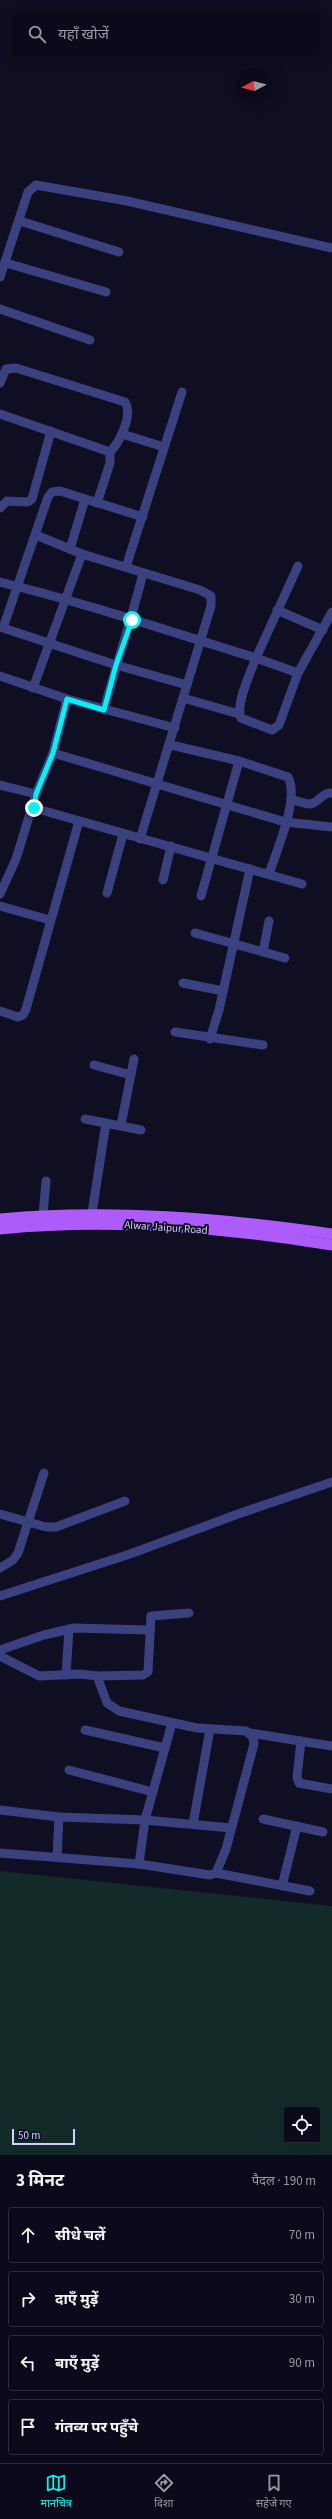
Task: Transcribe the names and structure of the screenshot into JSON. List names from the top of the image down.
{
  "streets": {
    "main road": ["Alwar Jaipur Road"]
  },
  "scale_bar": "50 m",
  "north": "left",
  "page": {
    "search": "यहाँ खोजें",
    "scale": "50 m",
    "heading": ["3 मिनट", "पैदल · 190 m"],
    "list": [
      ["सीधे चलें", "70 m"],
      ["दाएँ मुड़ें", "30 m"],
      ["बाएँ मुड़ें", "90 m"],
      "गंतव्य पर पहुँचे"
    ],
    "nav": ["मानचित्र", "दिशा", "सहेजे गए"]
  }
}
